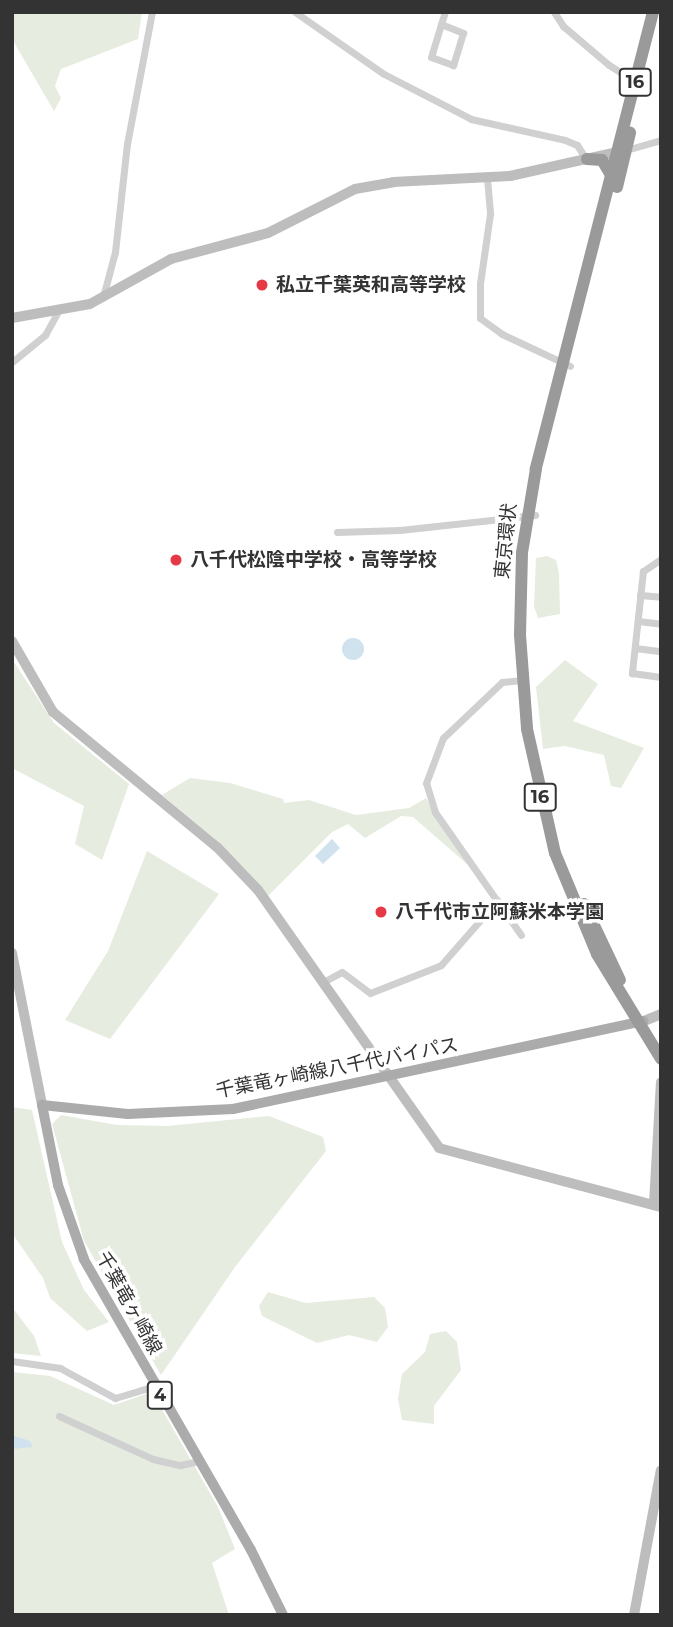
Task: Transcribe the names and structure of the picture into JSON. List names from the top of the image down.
{
  "streets": {
    "highway": ["16", "東京環状"],
    "main road": ["千葉竜ヶ崎線八千代バイパス", "千葉竜ヶ崎線", "4"]
  },
  "crossings": [
    ["東京環状", "千葉竜ヶ崎線八千代バイパス"],
    ["千葉竜ヶ崎線八千代バイパス", "千葉竜ヶ崎線"]
  ],
  "places": ["私立千葉英和高等学校", "八千代松陰中学校・高等学校", "八千代市立阿蘇米本学園"]
}
